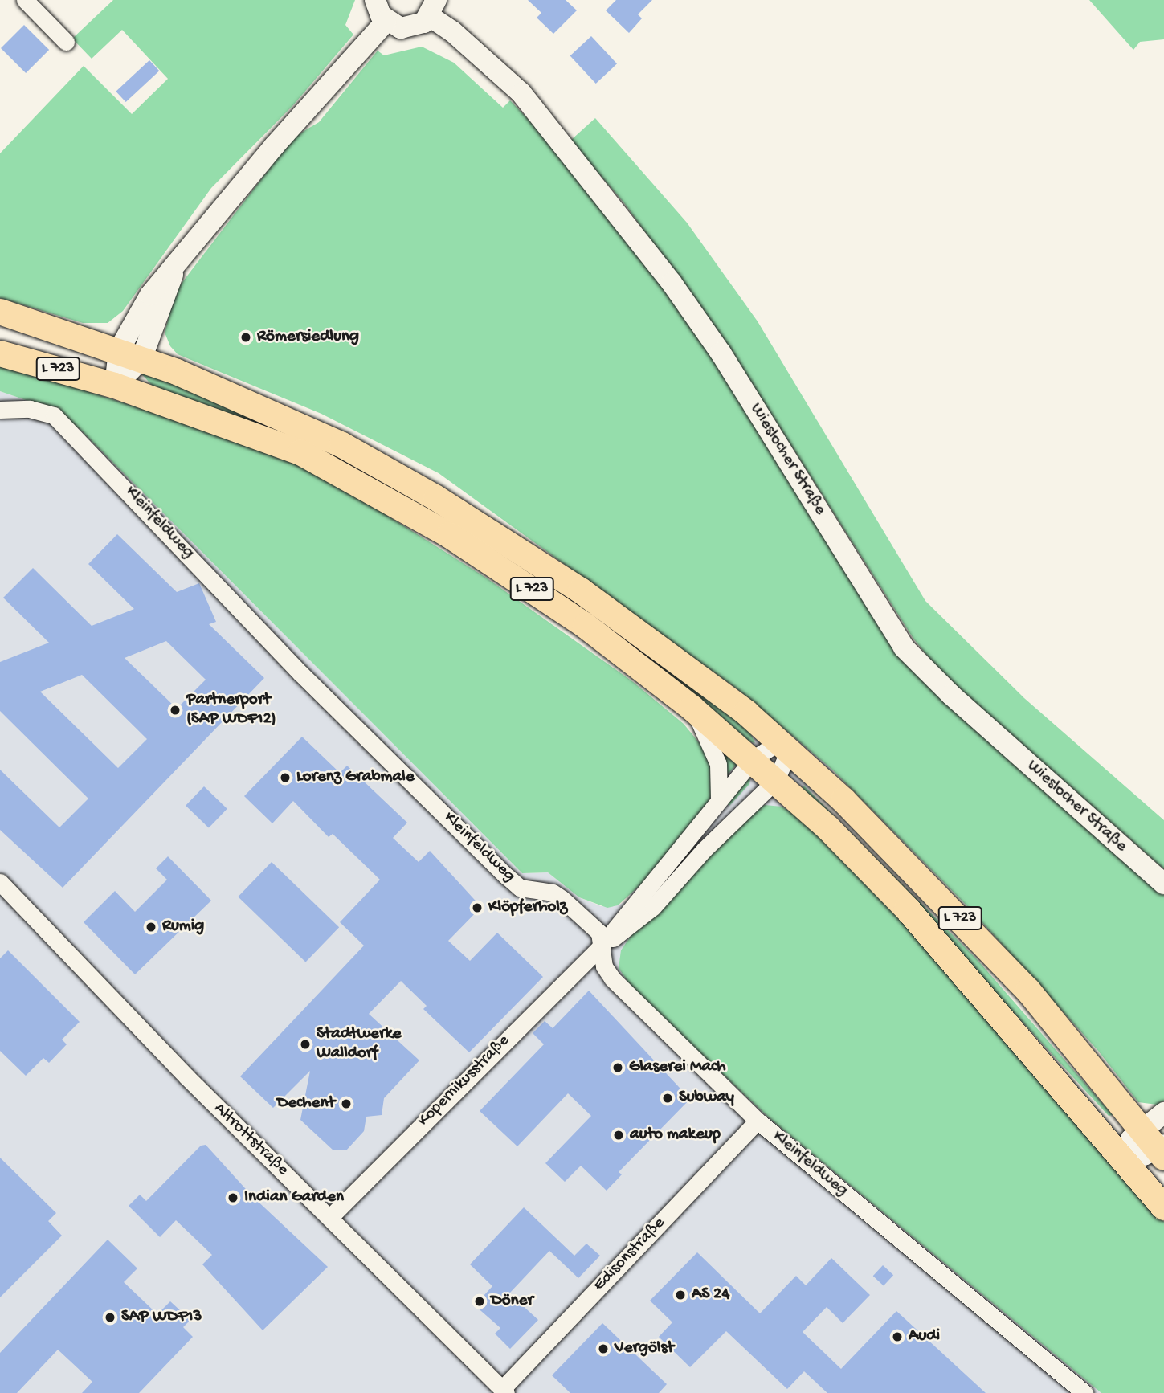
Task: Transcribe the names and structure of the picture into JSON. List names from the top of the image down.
{
  "streets": {
    "main road": ["L 723"],
    "street": [
      "Wieslocher Straße",
      "Kleinfeldweg",
      "Kopernikusstraße",
      "Altrottstraße",
      "Edisonstraße"
    ]
  },
  "crossings": [
    ["L 723", "Kopernikusstraße"],
    ["Kleinfeldweg", "Kopernikusstraße"],
    ["Kleinfeldweg", "Edisonstraße"],
    ["Kopernikusstraße", "Altrottstraße"],
    ["Altrottstraße", "Edisonstraße"]
  ],
  "places": [
    "Römersiedlung",
    "Partnerport (SAP WDF12)",
    "Lorenz Grabmale",
    "Klöpferholz",
    "Rumig",
    "Stadtwerke Walldorf",
    "Glaserei Mach",
    "Subway",
    "Dechent",
    "auto makeup",
    "Indian Garden",
    "AS 24",
    "Döner",
    "SAP WDF13",
    "Audi",
    "Vergölst"
  ]
}
